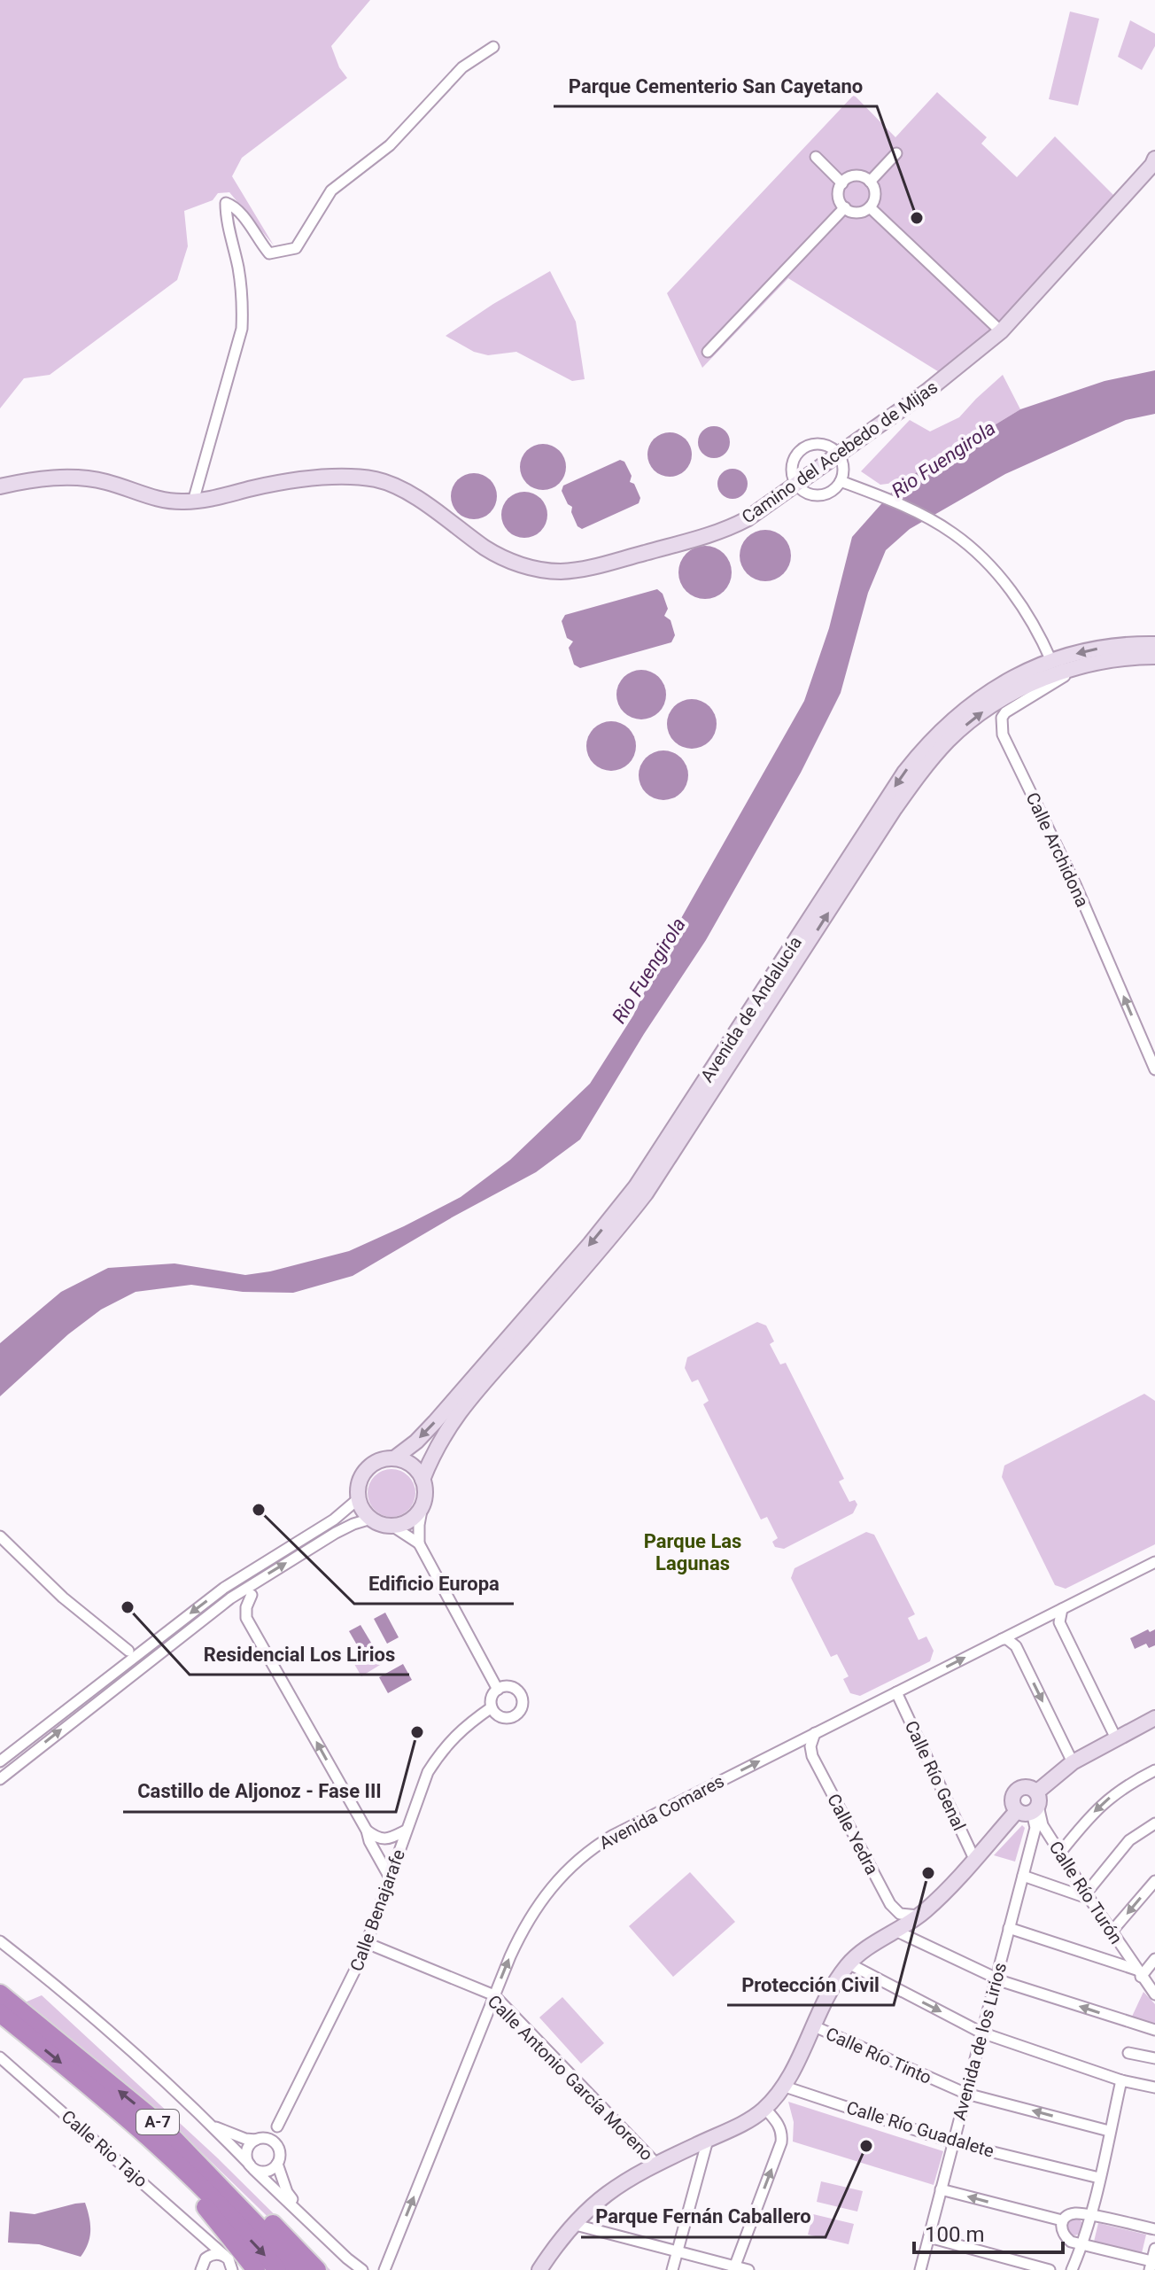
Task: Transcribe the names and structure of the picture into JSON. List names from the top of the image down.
{
  "streets": {
    "highway": ["A-7"],
    "street": [
      "Camino del Acebedo de Mijas",
      "Calle Archidona",
      "Avenida de Andalucía",
      "Calle Río Genal",
      "Avenida Comares",
      "Calle Yedra",
      "Calle Río Turón",
      "Calle Benajarafe",
      "Avenida de los Lirios",
      "Calle Río Tinto",
      "Calle Antonio García Moreno",
      "Calle Río Guadalete",
      "Calle Rio Tajo"
    ]
  },
  "crossings": [
    ["Calle Archidona", "Avenida de Andalucía"],
    ["Calle Río Genal", "Avenida Comares"],
    ["Avenida Comares", "Calle Yedra"],
    ["Avenida Comares", "Calle Antonio García Moreno"],
    ["Calle Río Turón", "Avenida de los Lirios"],
    ["Calle Benajarafe", "Calle Antonio García Moreno"],
    ["Avenida de los Lirios", "Calle Río Tinto"],
    ["Avenida de los Lirios", "Calle Río Guadalete"]
  ],
  "one_way": ["Calle Archidona", "Avenida Comares"],
  "districts": ["Parque Las Lagunas"],
  "water": ["Rio Fuengirola"],
  "places": [
    "Parque Cementerio San Cayetano",
    "Edificio Europa",
    "Residencial Los Lirios",
    "Castillo de Aljonoz - Fase III",
    "Protección Civil",
    "Parque Fernán Caballero"
  ],
  "scale_bar": "100 m"
}
